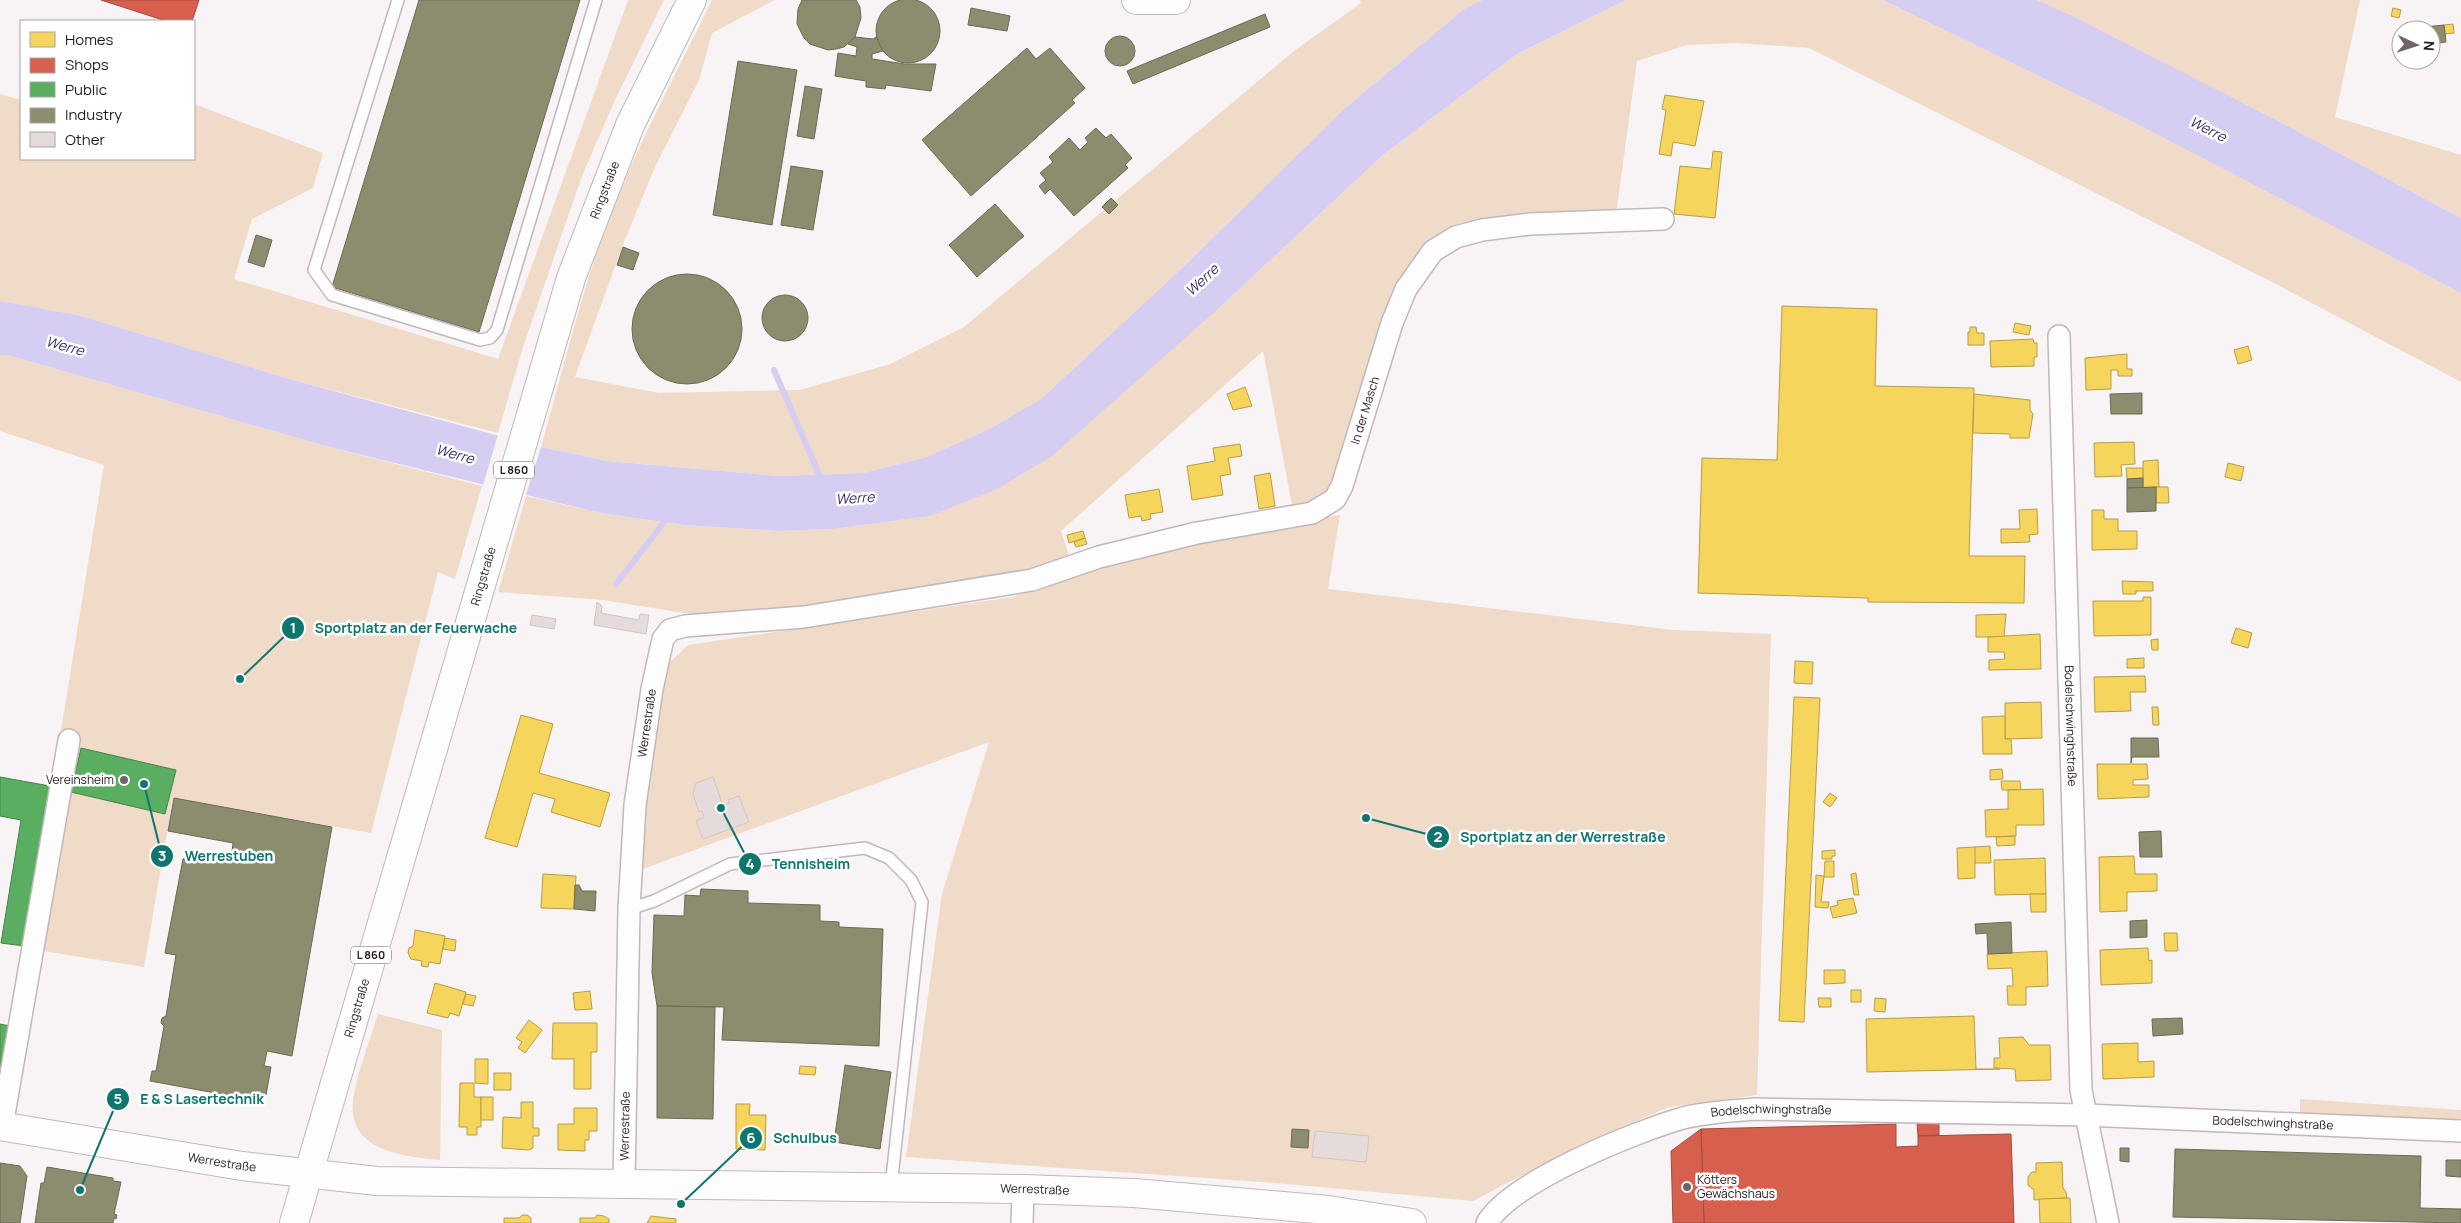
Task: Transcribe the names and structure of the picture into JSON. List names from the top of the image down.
{
  "streets": {
    "main road": ["Ringstraße", "L 860", "Werrestraße"],
    "street": ["In der Masch", "Bodelschwinghstraße"]
  },
  "crossings": [
    ["Ringstraße", "Werrestraße"],
    ["In der Masch", "Werrestraße"]
  ],
  "water": ["Werre"],
  "places": [
    "Sportplatz an der Feuerwache",
    "Vereinsheim",
    "Werrestuben",
    "Tennisheim",
    "Sportplatz an der Werrestraße",
    "Kötters Gewächshaus",
    "E & S Lasertechnik",
    "Schulbus"
  ],
  "legend": [
    "Homes",
    "Shops",
    "Public",
    "Industry",
    "Other"
  ],
  "north": "right"
}
